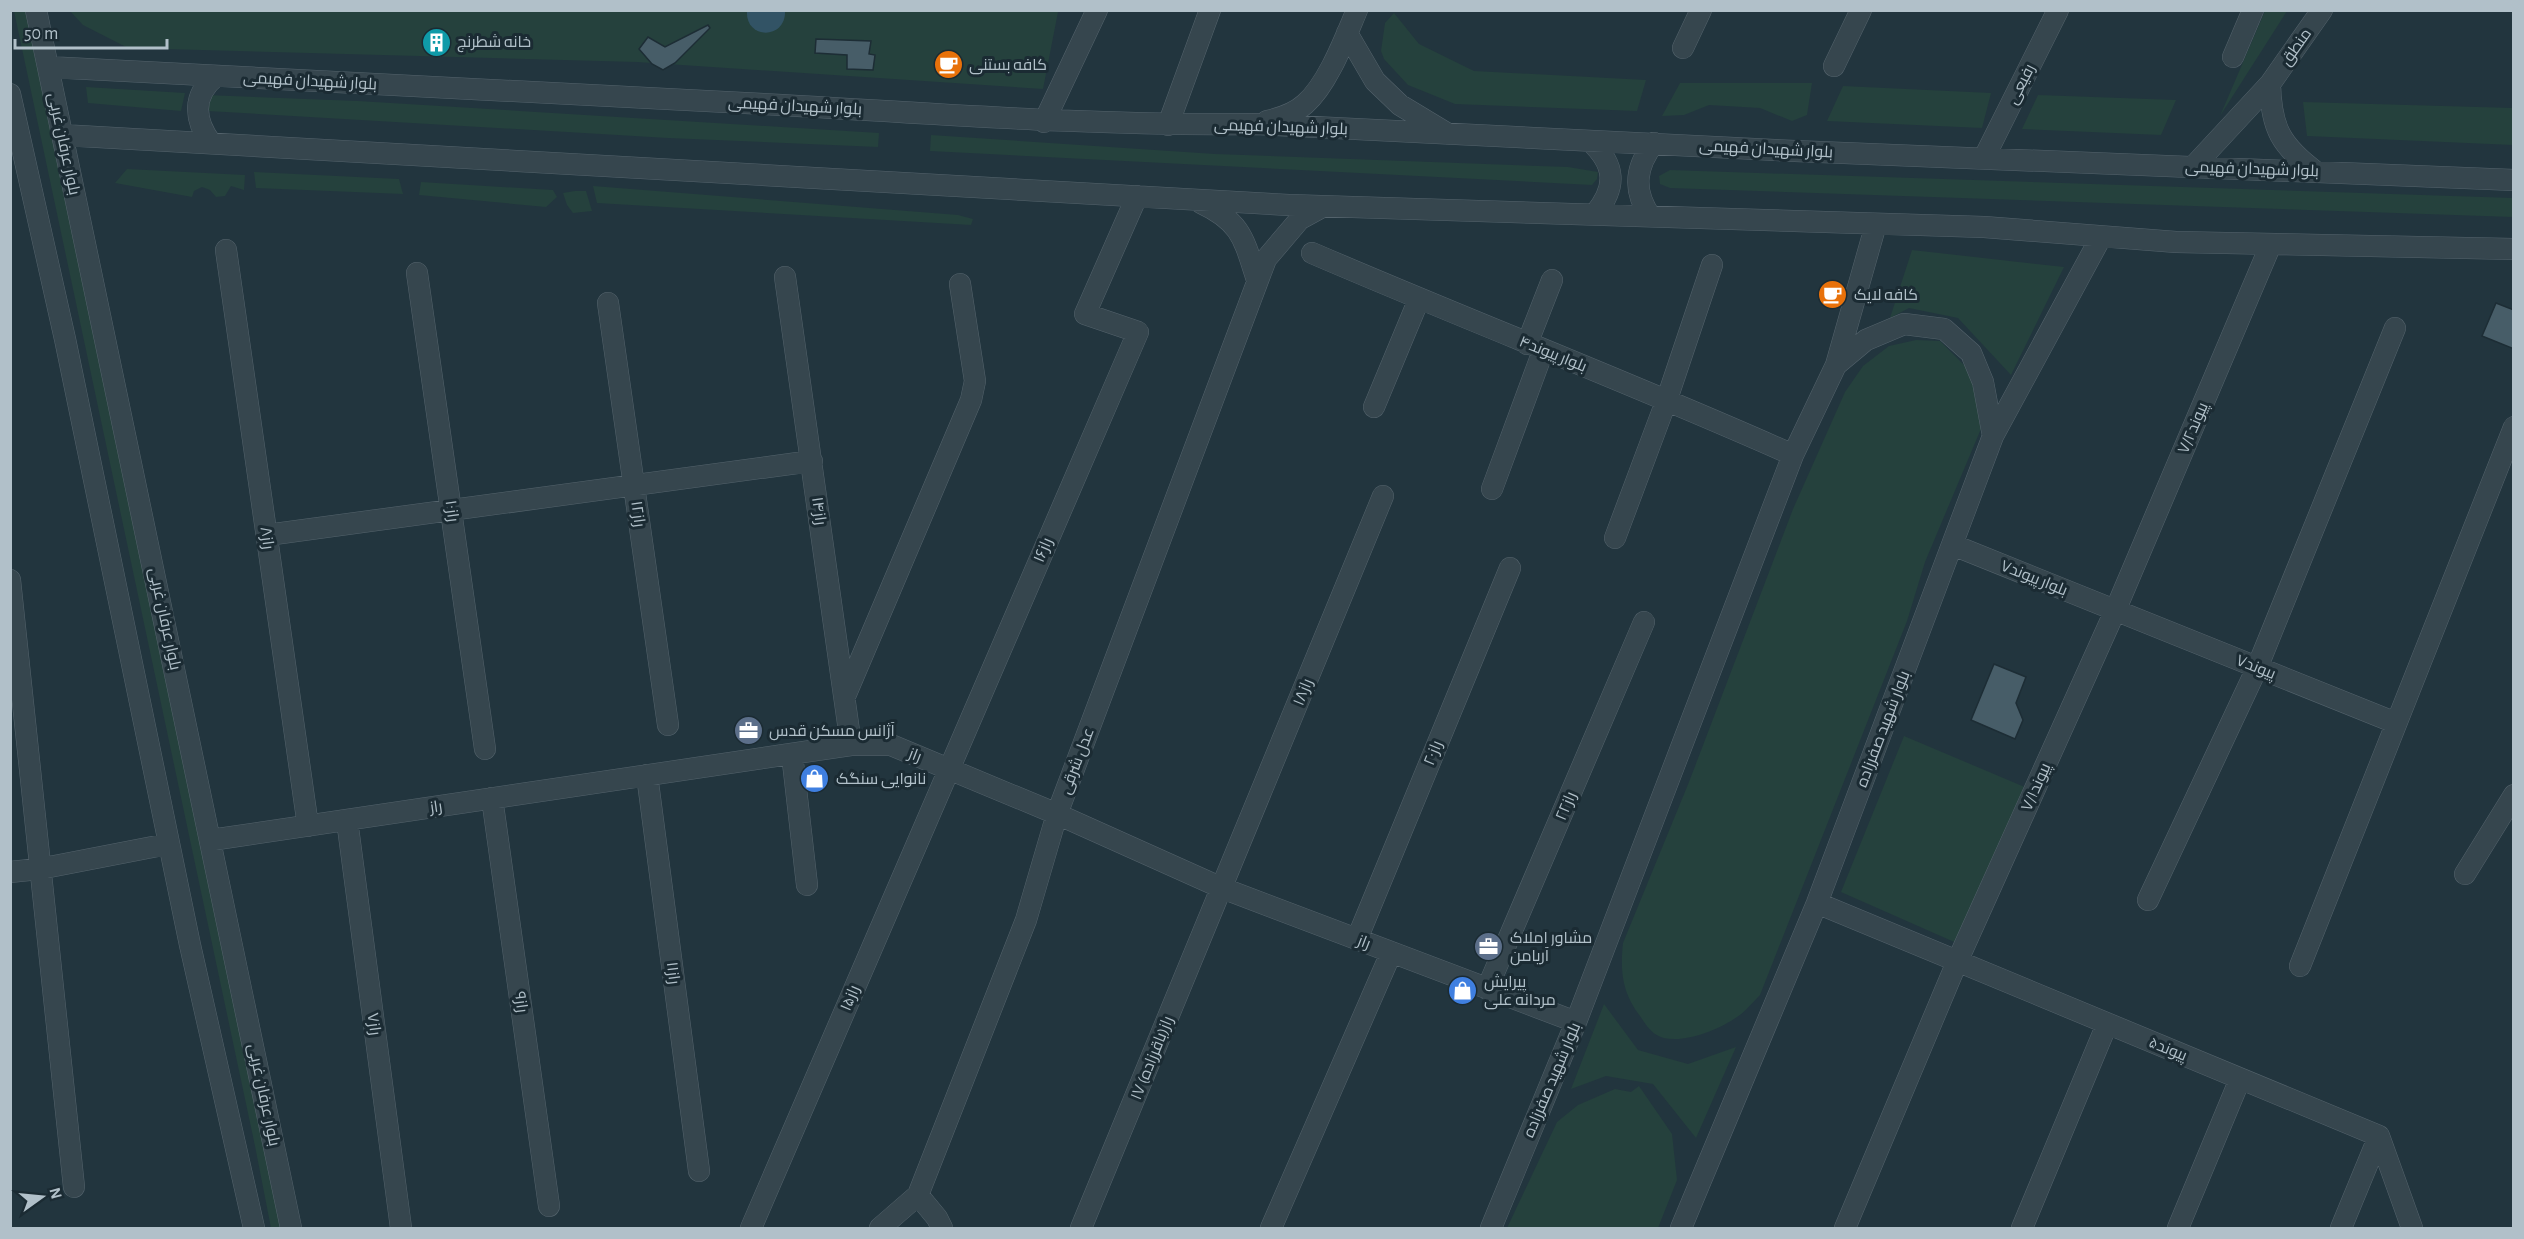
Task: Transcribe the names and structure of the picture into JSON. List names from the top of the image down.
{
  "streets": {
    "street": [
      "منطق",
      "بلوار شهیدان فهیمی",
      "رفیعی",
      "بلوار عرفان غربی",
      "بلوار پیوند۴",
      "پیوند۷/۲",
      "راز۱۰",
      "راز۱۴",
      "راز۱۲",
      "راز۸",
      "راز۱۶",
      "بلوار پیوند۷",
      "پیوند۷",
      "راز۱۸",
      "بلوار شهید صفرزاده",
      "راز۲۰",
      "راز",
      "عدل شرقی",
      "پیوند۷/۱",
      "راز۲۲",
      "راز۱۱",
      "راز۱۵",
      "راز۹",
      "راز۷",
      "پیوند۵",
      "۱۷ راز(باقرزاده)"
    ]
  },
  "crossings": [
    ["منطق", "بلوار شهیدان فهیمی"],
    ["بلوار شهیدان فهیمی", "رفیعی"],
    ["بلوار شهیدان فهیمی", "بلوار عرفان غربی"],
    ["بلوار عرفان غربی", "راز"],
    ["بلوار پیوند۴", "بلوار شهید صفرزاده"],
    ["پیوند۷/۲", "بلوار پیوند۷"],
    ["پیوند۷/۲", "پیوند۷"],
    ["پیوند۷/۲", "پیوند۷/۱"],
    ["راز۱۴", "راز"],
    ["راز۸", "راز"],
    ["راز۱۶", "راز"],
    ["راز۱۶", "راز۱۵"],
    ["بلوار پیوند۷", "پیوند۷"],
    ["بلوار پیوند۷", "بلوار شهید صفرزاده"],
    ["بلوار پیوند۷", "پیوند۷/۱"],
    ["پیوند۷", "پیوند۷/۱"],
    ["راز۱۸", "راز"],
    ["راز۱۸", "۱۷ راز(باقرزاده)"],
    ["بلوار شهید صفرزاده", "راز"],
    ["بلوار شهید صفرزاده", "پیوند۵"],
    ["راز۲۰", "راز"],
    ["راز", "عدل شرقی"],
    ["راز", "راز۲۲"],
    ["راز", "راز۱۱"],
    ["راز", "راز۱۵"],
    ["راز", "راز۹"],
    ["راز", "راز۷"],
    ["راز", "۱۷ راز(باقرزاده)"],
    ["پیوند۷/۱", "پیوند۵"]
  ],
  "places": {
    "building": ["خانه شطرنج"],
    "cafe": ["کافه بستنی", "کافه لایک"],
    "office": ["آژانس مسکن قدس", "مشاور املاک آریامن"],
    "shop": ["نانوایی سنگک", "پیرایش مردانه علی"]
  },
  "scale_bar": "50 m",
  "north": "right"
}
